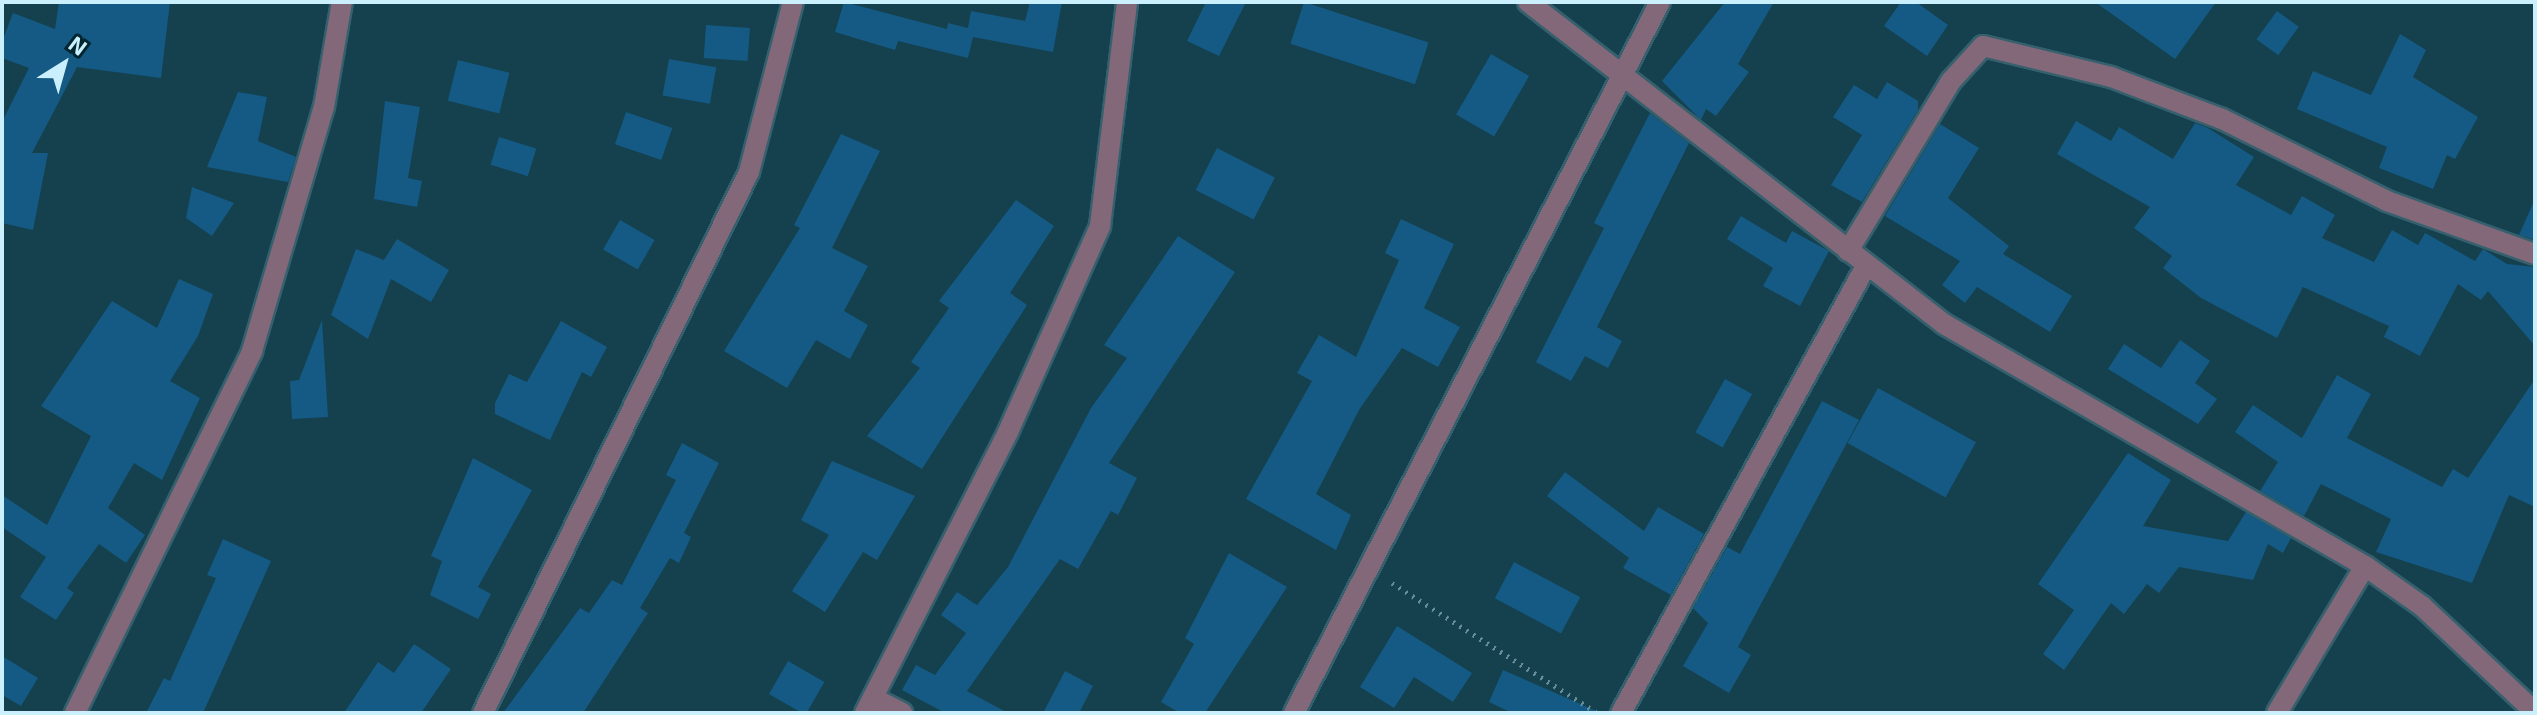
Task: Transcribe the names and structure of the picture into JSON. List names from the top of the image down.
{
  "north": "top right"
}
